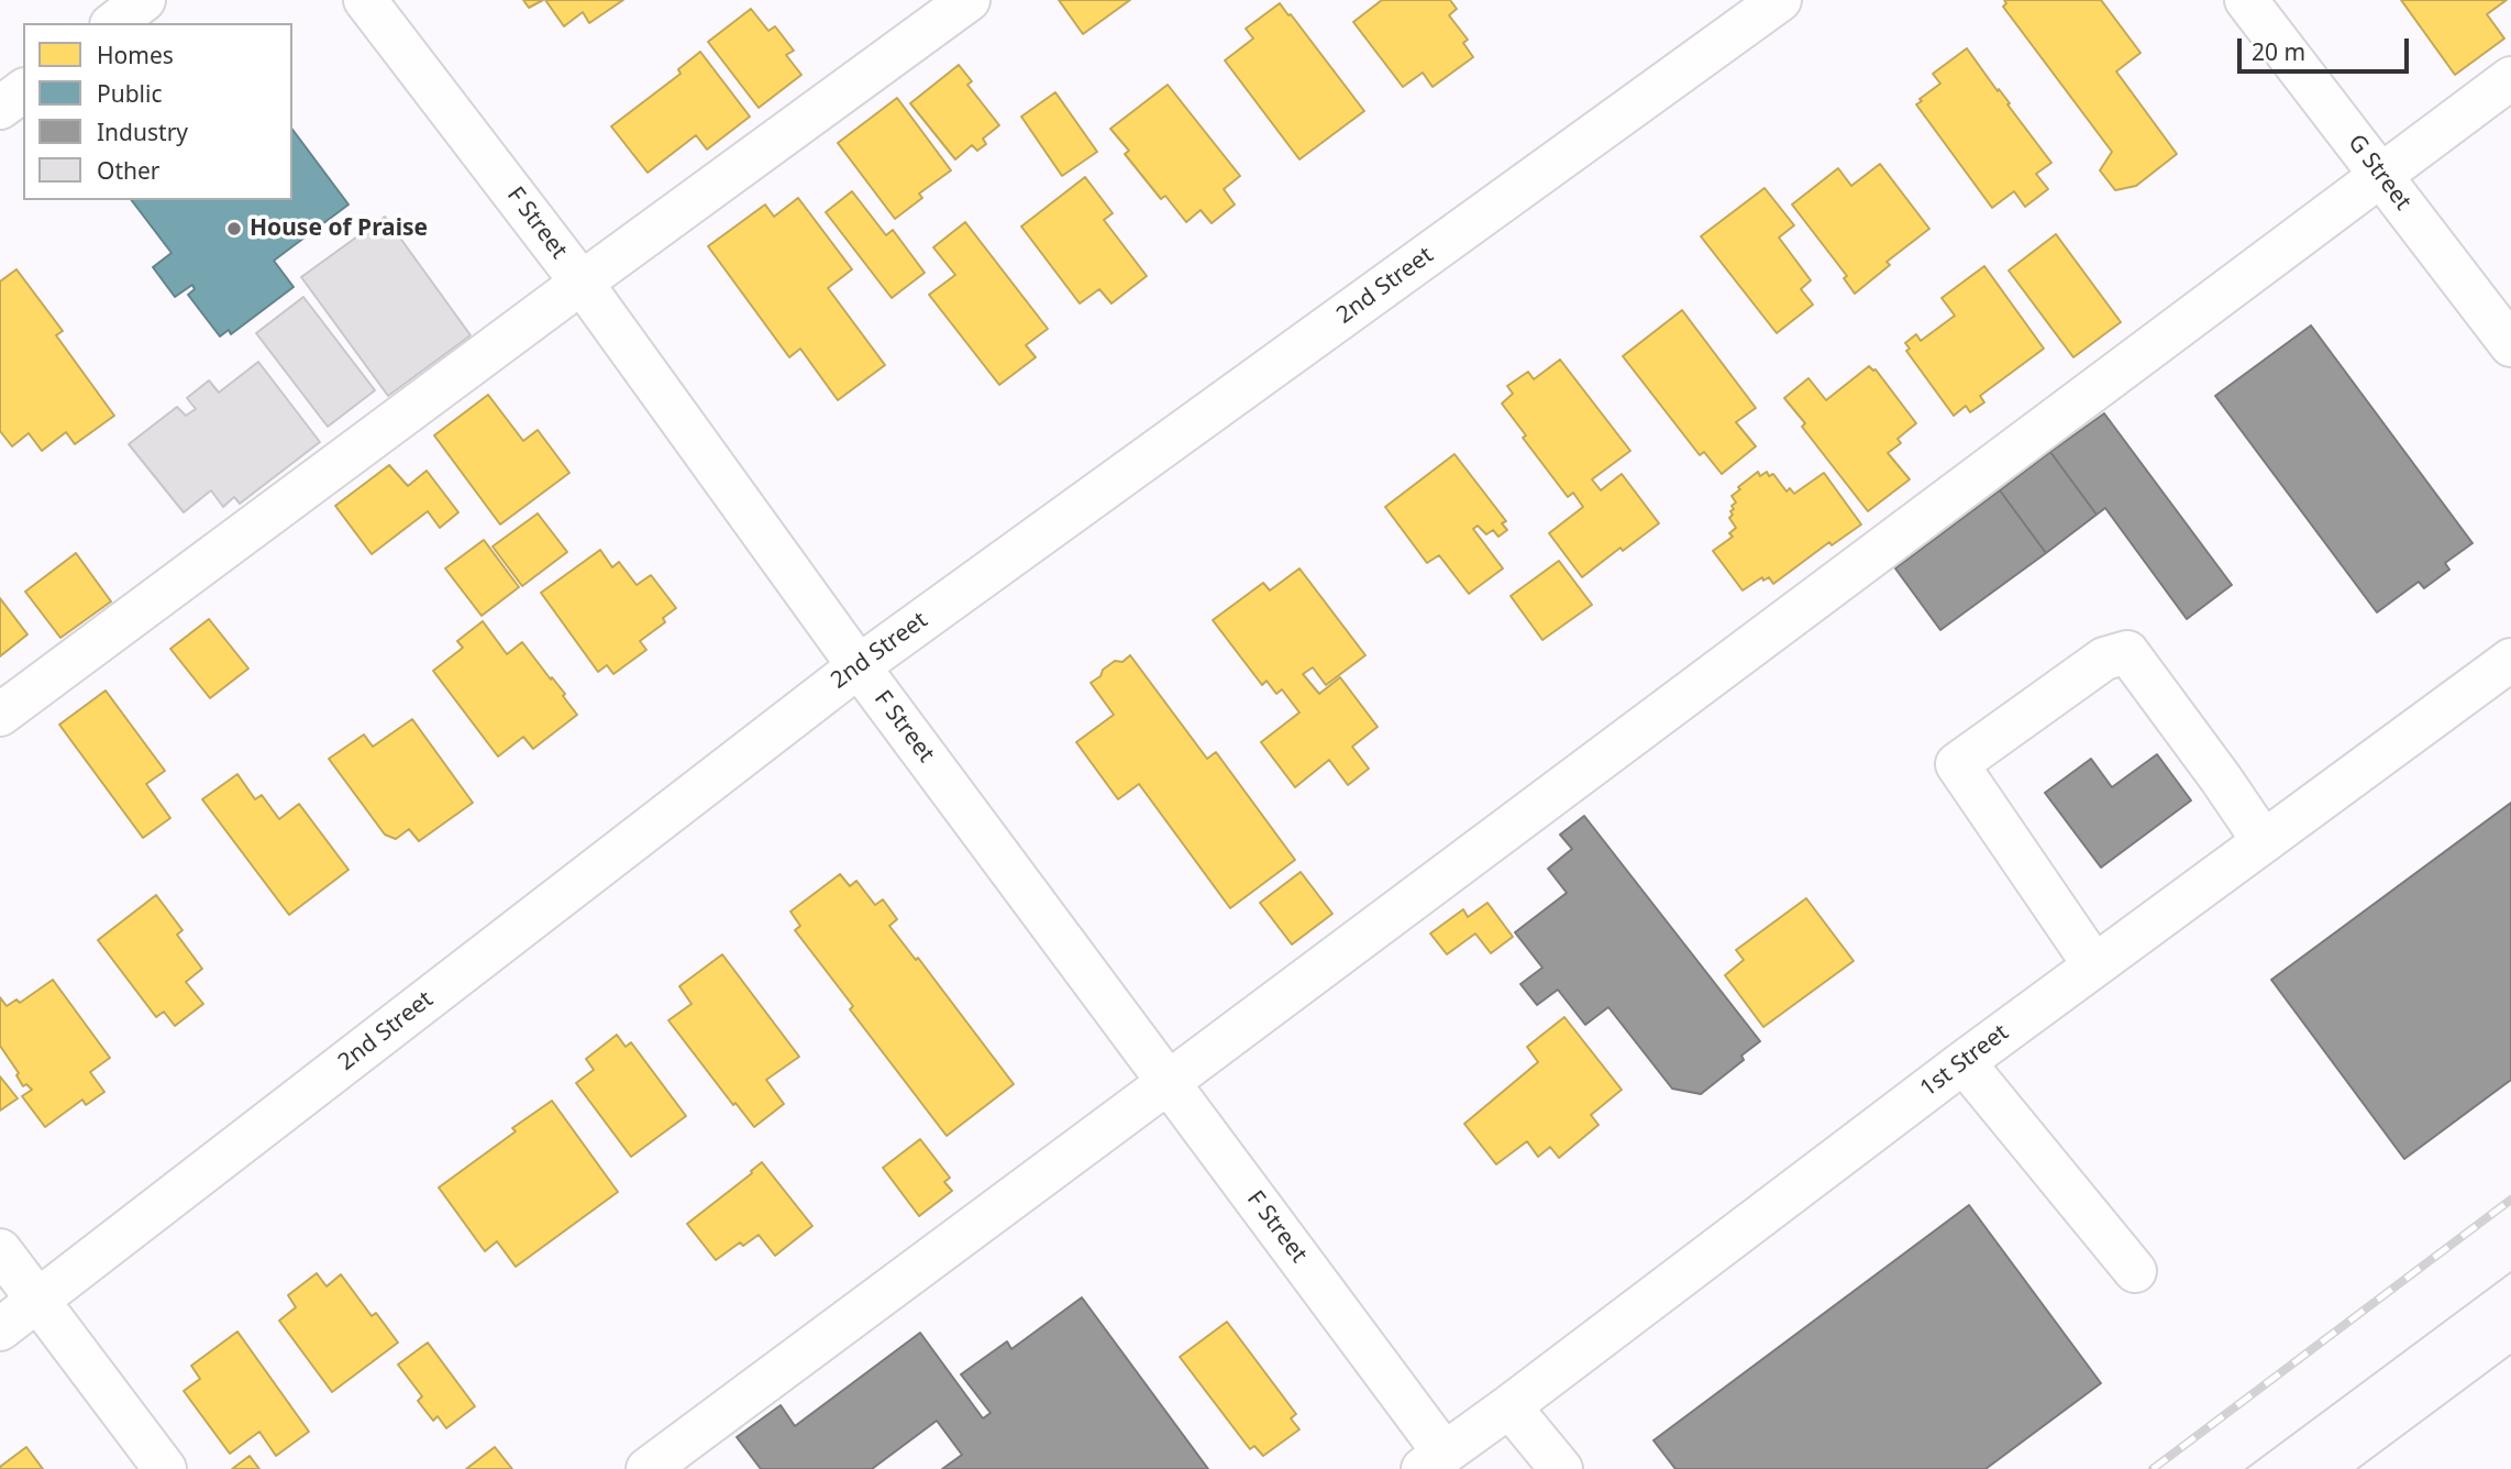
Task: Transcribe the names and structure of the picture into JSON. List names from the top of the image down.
{
  "streets": {
    "street": [
      "G Street",
      "F Street",
      "2nd Street",
      "1st Street"
    ]
  },
  "crossings": [
    ["F Street", "2nd Street"],
    ["F Street", "1st Street"]
  ],
  "places": ["House of Praise"],
  "legend": [
    "Homes",
    "Public",
    "Industry",
    "Other"
  ],
  "scale_bar": "20 m"
}
